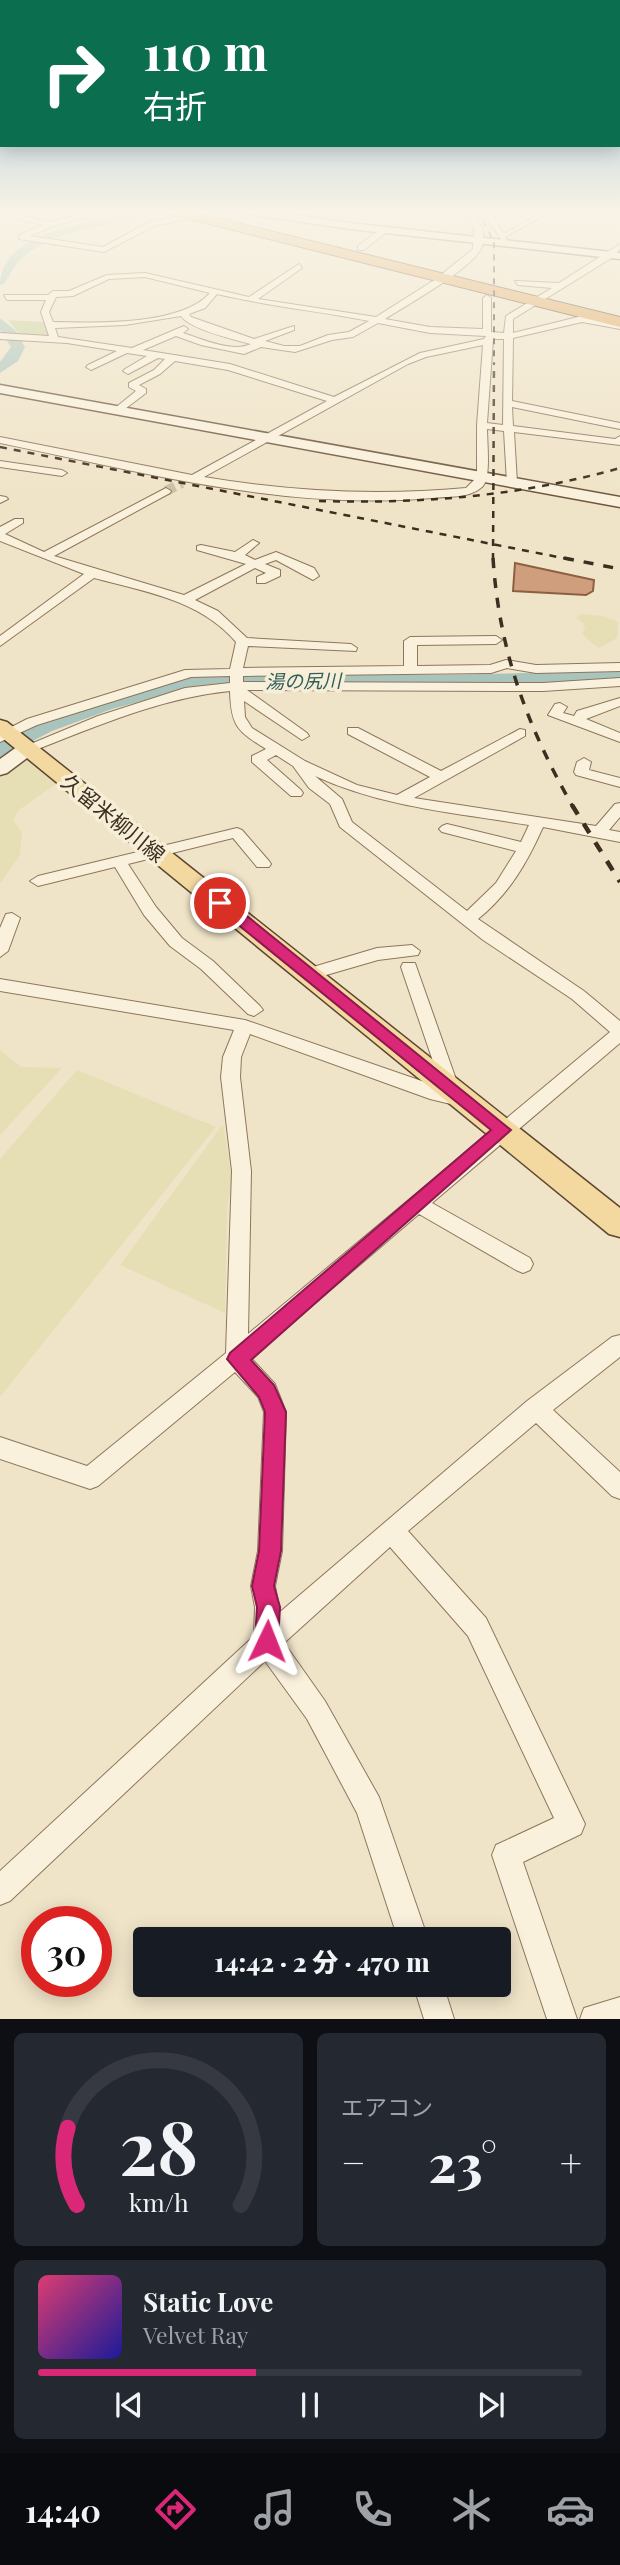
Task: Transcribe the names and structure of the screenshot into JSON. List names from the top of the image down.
{
  "streets": {
    "main road": ["久留米柳川線"]
  },
  "water": ["湯の尻川"],
  "page": {
    "turn": ["110 m", "右折"],
    "limit": "30",
    "trip": "14:42 · 2 分 · 470 m",
    "tile": "エアコン",
    "heat": ["−", "23°", "+"],
    "song": ["Static Love", "Velvet Ray"],
    "tabs": "14:40",
    "gauge": ["28", "km/h"]
  }
}
